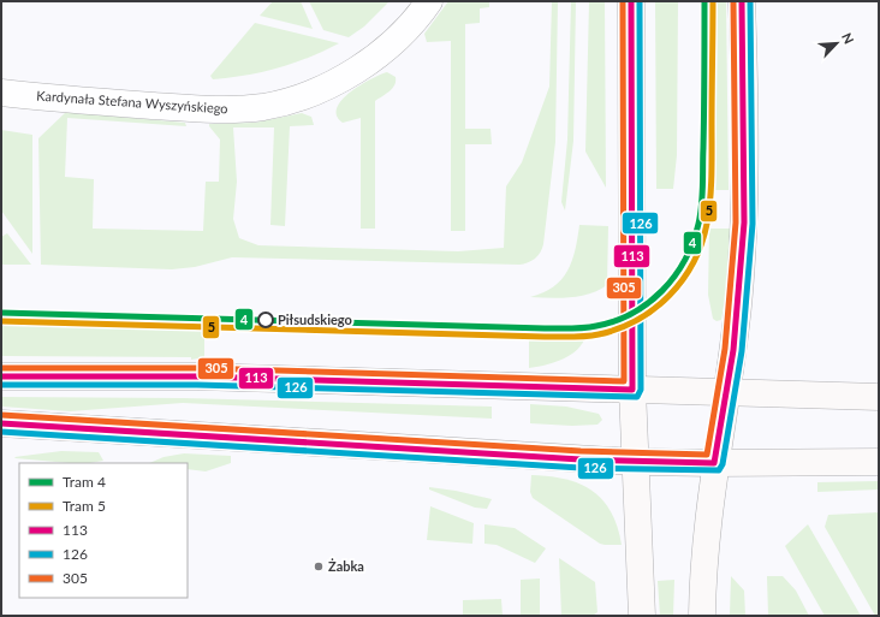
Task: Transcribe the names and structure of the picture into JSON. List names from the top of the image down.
{
  "streets": {
    "street": ["Kardynała Stefana Wyszyńskiego"]
  },
  "places": ["Piłsudskiego", "Żabka"],
  "lines": [
    "tram line 4",
    "tram line 5",
    "transit line 113",
    "transit line 126",
    "transit line 305"
  ],
  "legend": [
    "Tram 4",
    "Tram 5",
    "113",
    "126",
    "305"
  ],
  "north": "top right"
}
